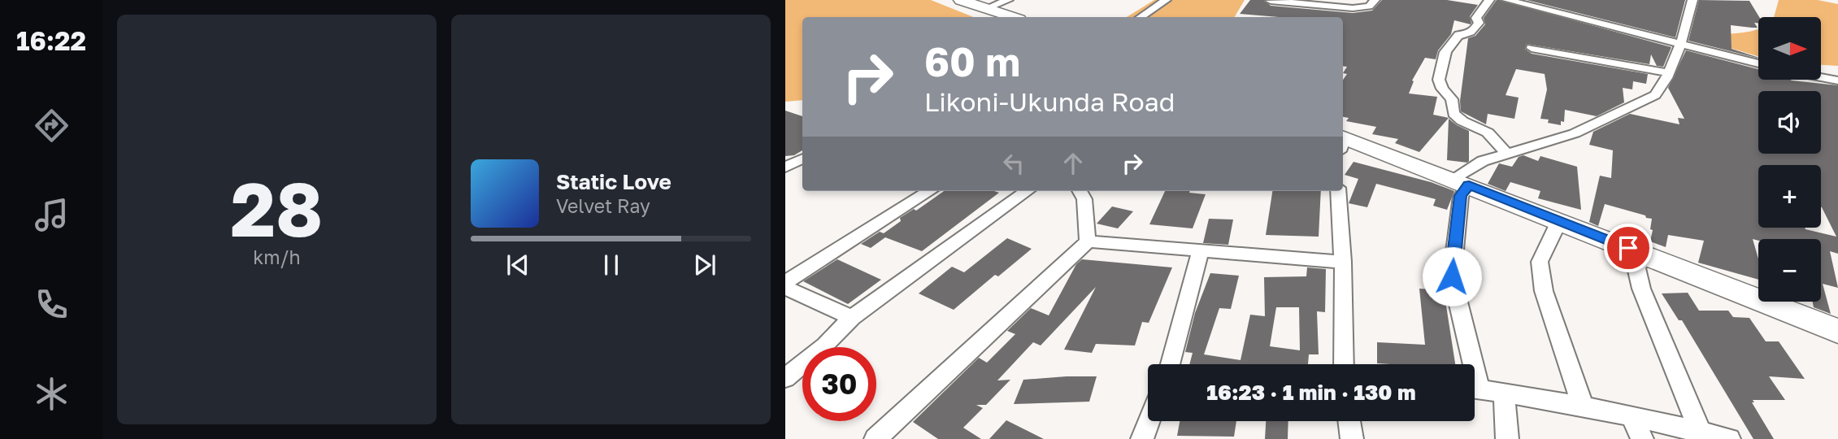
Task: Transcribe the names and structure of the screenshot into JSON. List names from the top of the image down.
{
  "north": "right",
  "page": {
    "tabs": "16:22",
    "tile": ["28", "km/h"],
    "map_buttons": ["+", "−"],
    "turn": ["60 m", "Likoni-Ukunda Road"],
    "song": ["Static Love", "Velvet Ray"],
    "limit": "30",
    "trip": "16:23 · 1 min · 130 m"
  }
}
